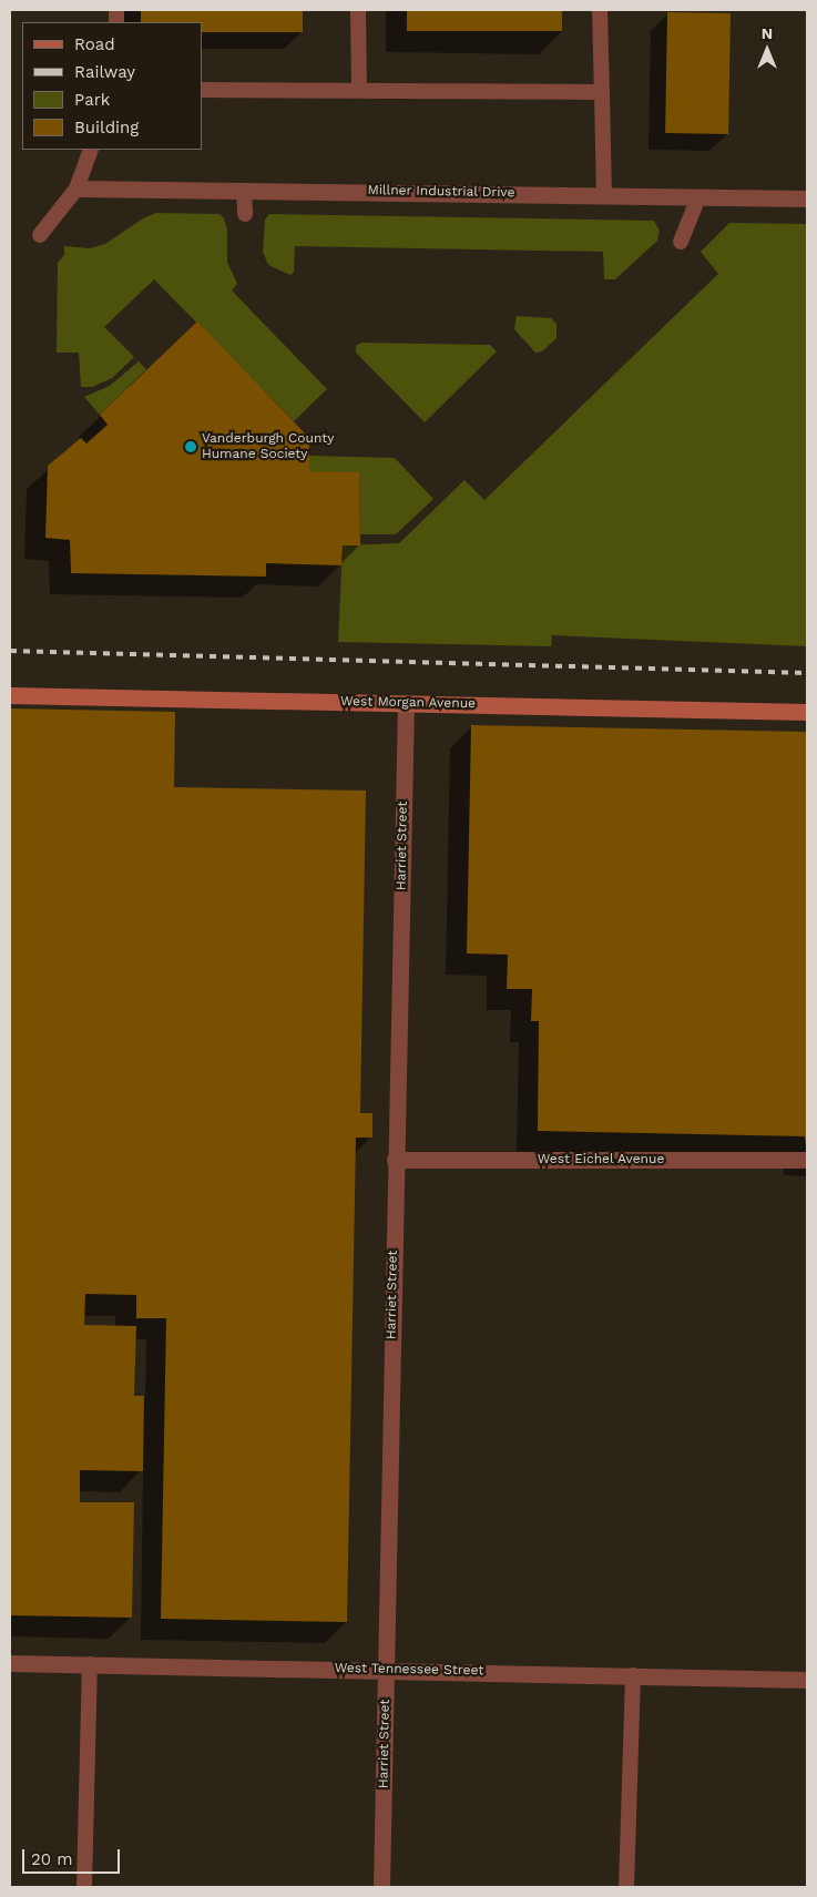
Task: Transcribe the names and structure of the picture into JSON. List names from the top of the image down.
{
  "streets": {
    "street": [
      "Millner Industrial Drive",
      "West Morgan Avenue",
      "Harriet Street",
      "West Eichel Avenue",
      "West Tennessee Street"
    ]
  },
  "crossings": [
    ["West Morgan Avenue", "Harriet Street"],
    ["Harriet Street", "West Eichel Avenue"],
    ["Harriet Street", "West Tennessee Street"]
  ],
  "places": ["Vanderburgh County Humane Society"],
  "legend": [
    "Road",
    "Railway",
    "Park",
    "Building"
  ],
  "scale_bar": "20 m",
  "north": "top"
}
